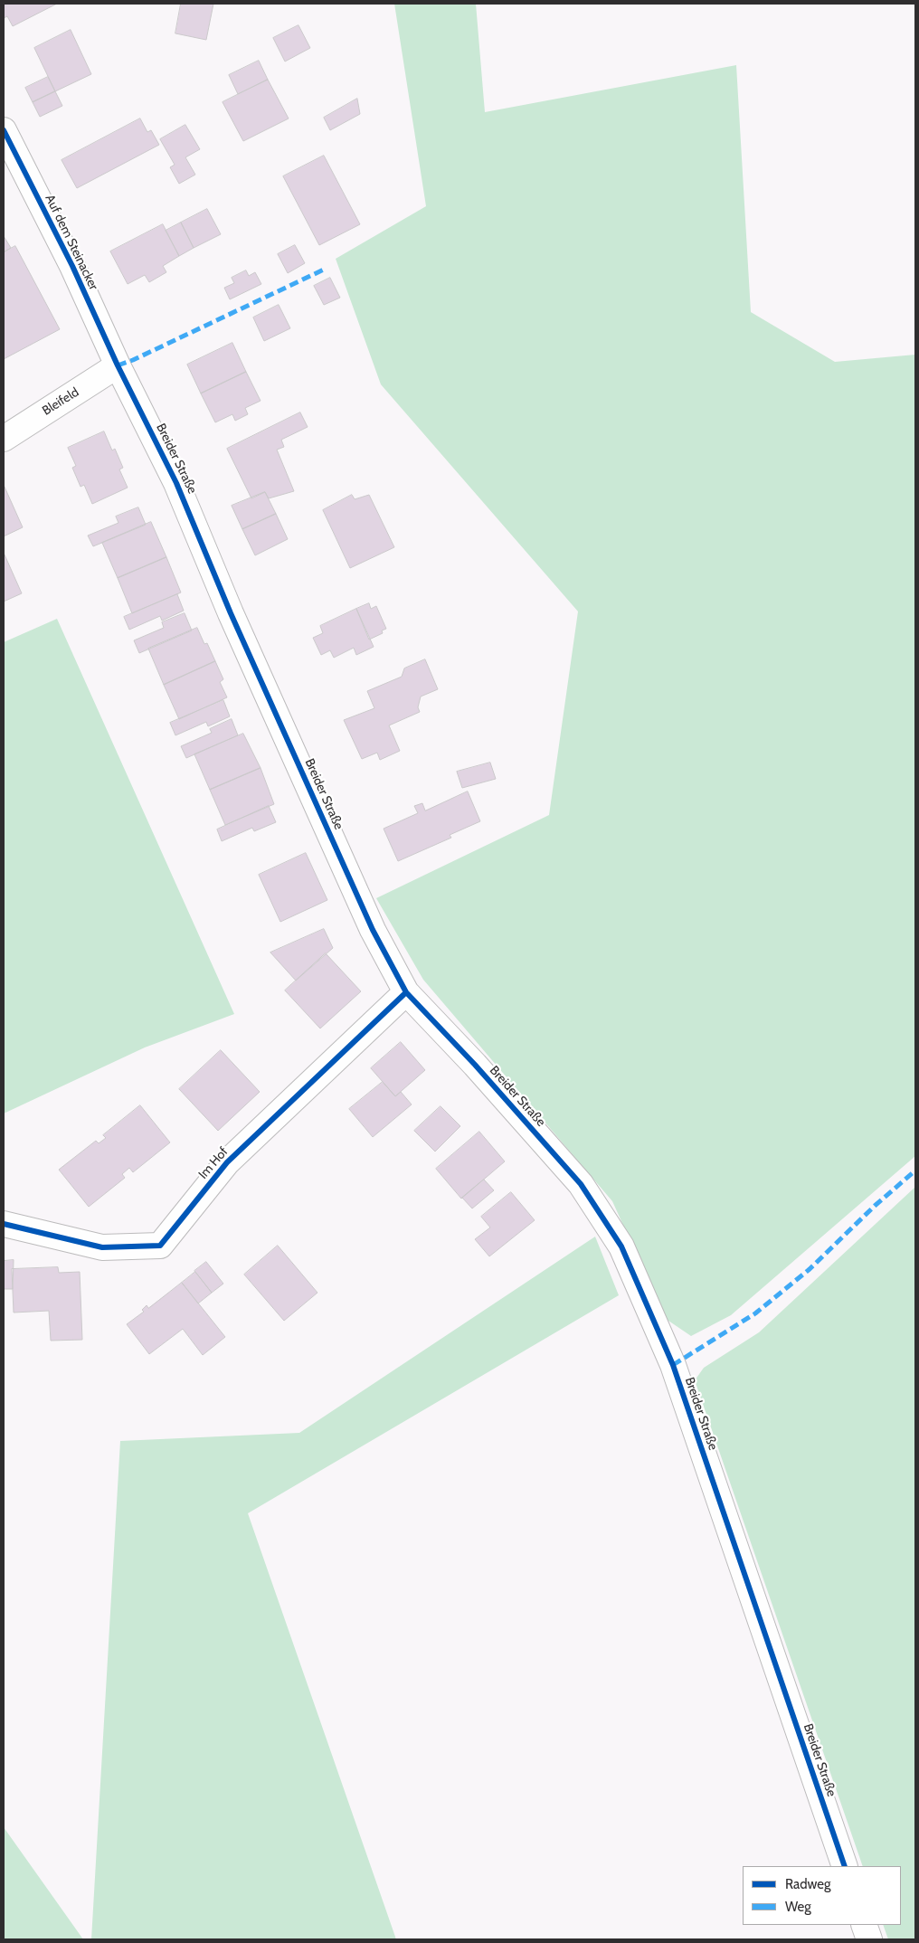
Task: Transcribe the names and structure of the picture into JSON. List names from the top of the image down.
{
  "streets": {
    "street": [
      "Auf dem Steinacker",
      "Bleifeld",
      "Breider Straße",
      "Im Hof"
    ]
  },
  "crossings": [
    ["Auf dem Steinacker", "Bleifeld"],
    ["Auf dem Steinacker", "Breider Straße"],
    ["Bleifeld", "Breider Straße"],
    ["Breider Straße", "Im Hof"]
  ],
  "legend": ["Radweg", "Weg"]
}
